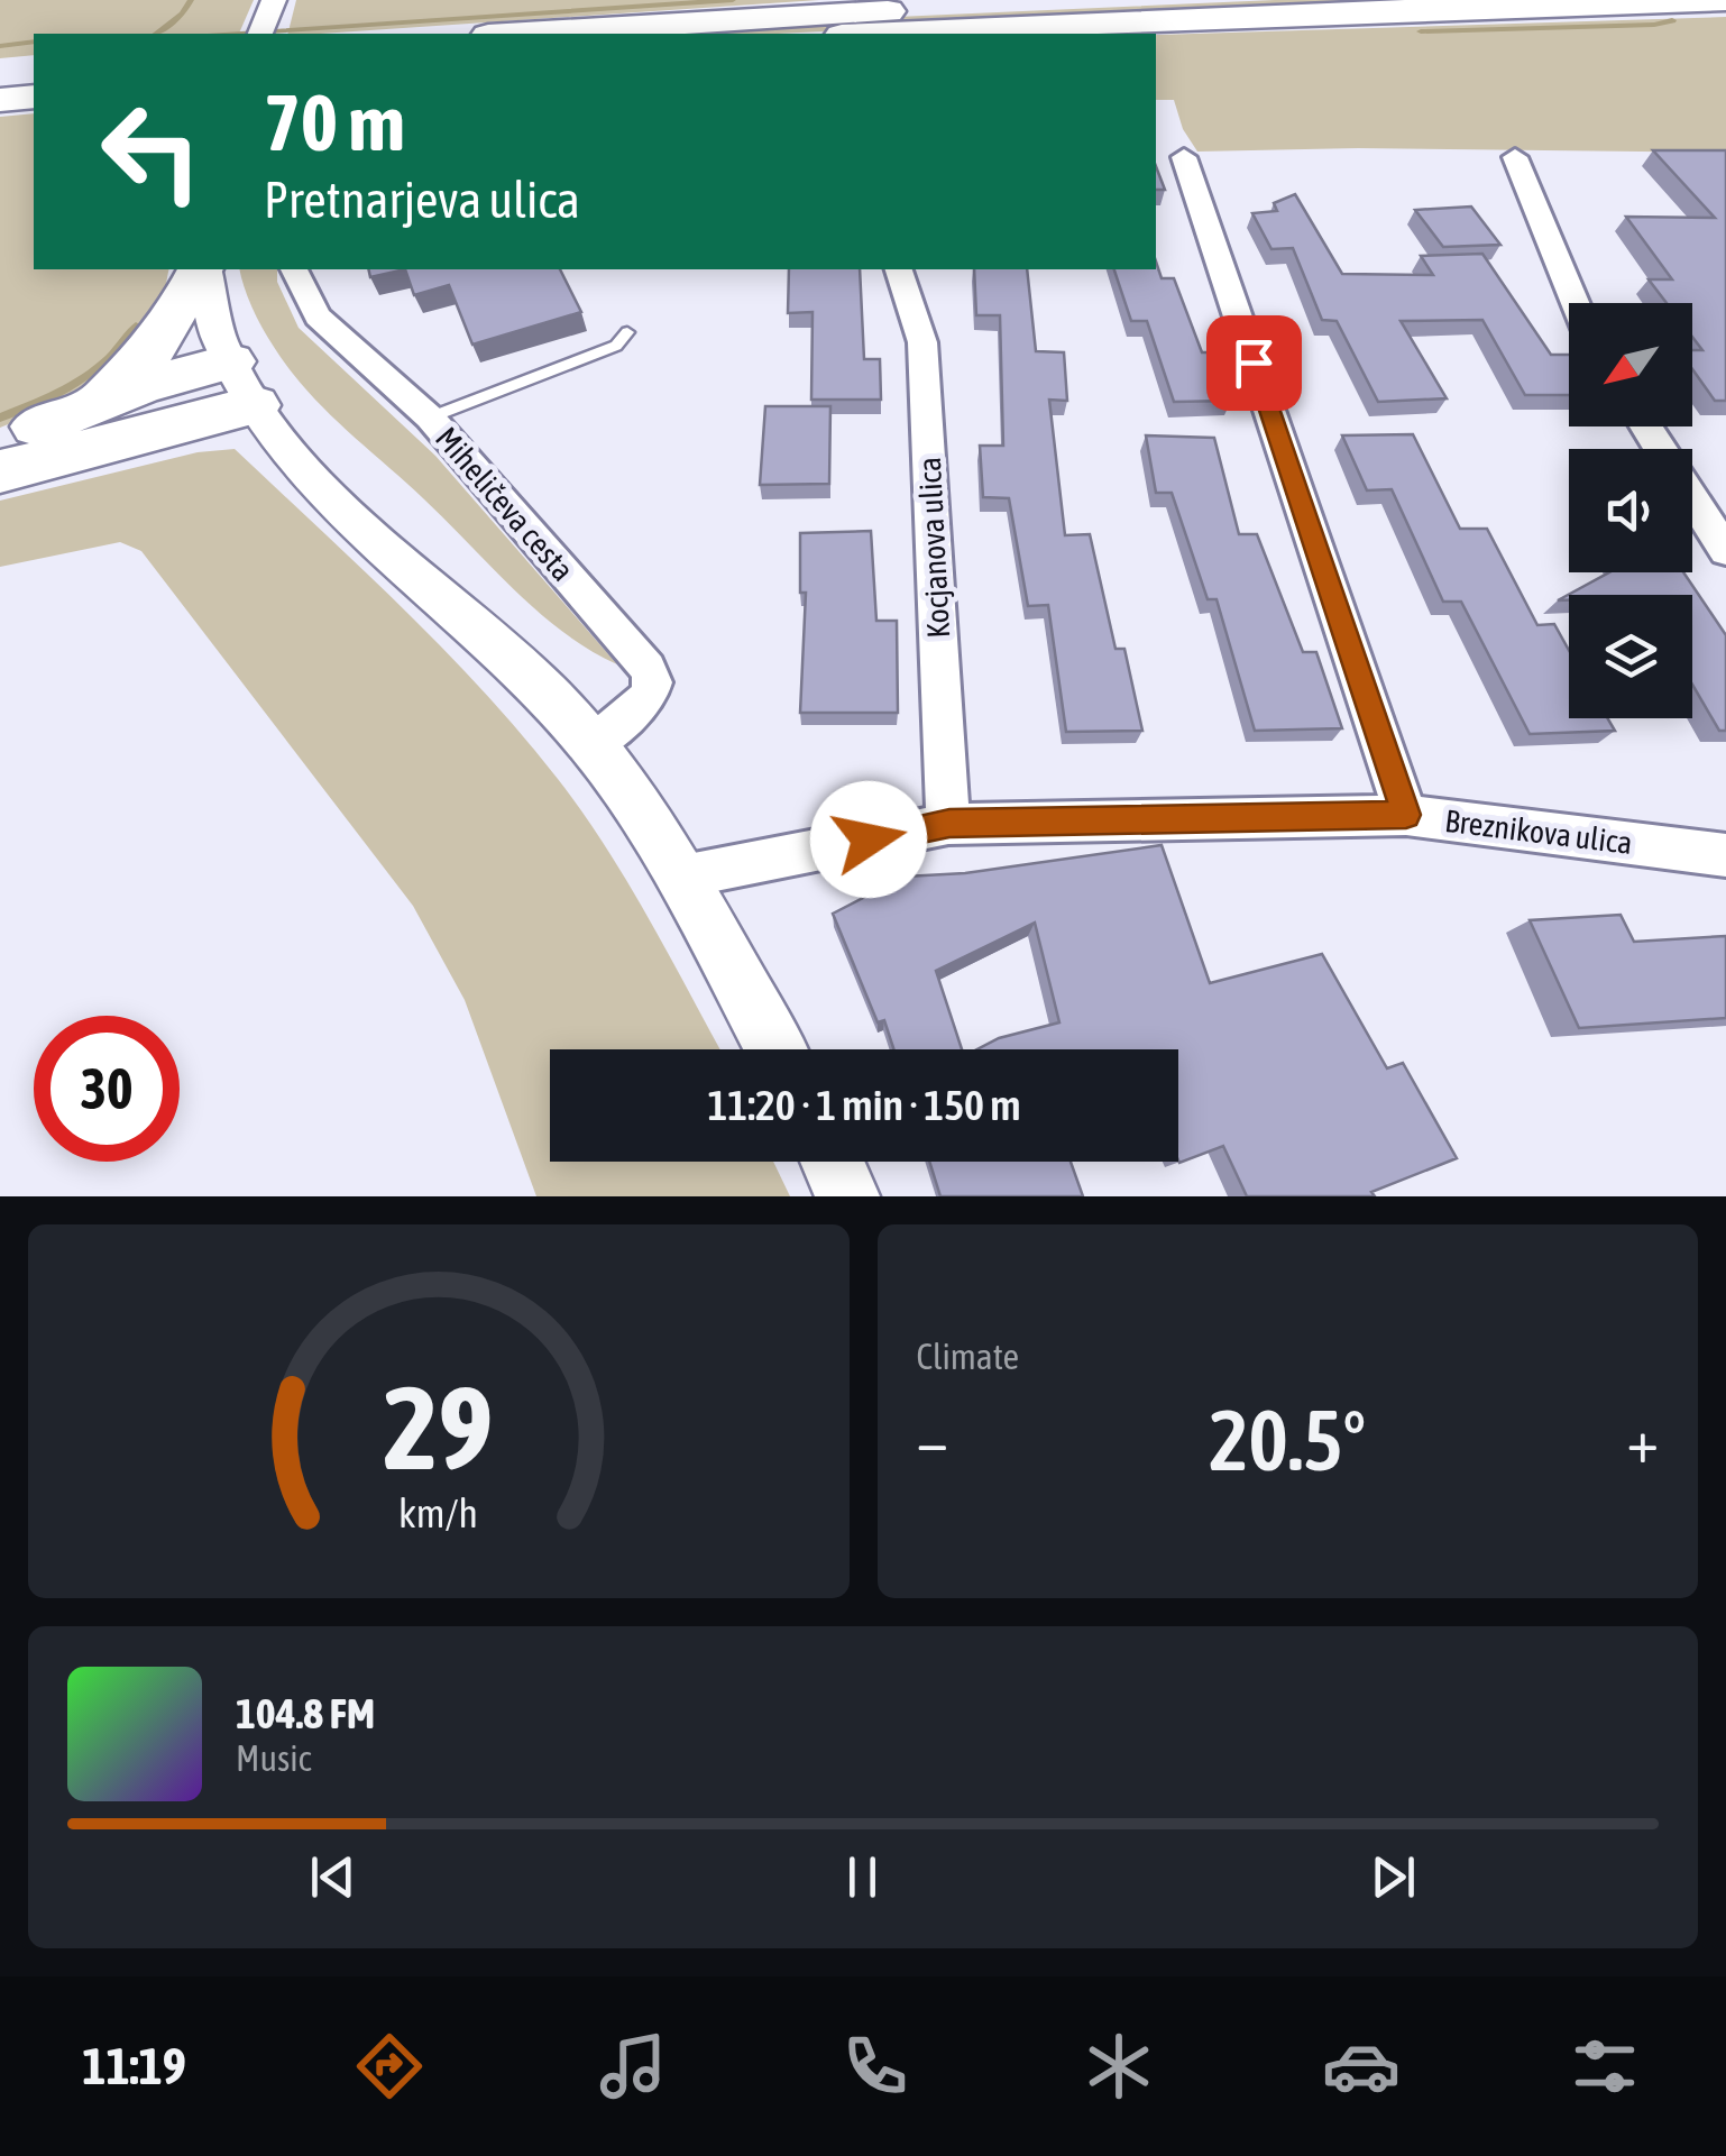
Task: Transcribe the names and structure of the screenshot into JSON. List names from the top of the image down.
{
  "streets": {
    "street": ["Miheličeva cesta", "Kocjanova ulica", "Breznikova ulica"]
  },
  "crossings": [
    ["Kocjanova ulica", "Breznikova ulica"]
  ],
  "north": "bottom left",
  "page": {
    "turn": ["70 m", "Pretnarjeva ulica"],
    "limit": "30",
    "trip": "11:20 · 1 min · 150 m",
    "tile": "Climate",
    "heat": ["−", "20.5°", "+"],
    "song": ["104.8 FM", "Music"],
    "tabs": "11:19",
    "gauge": ["29", "km/h"]
  }
}
